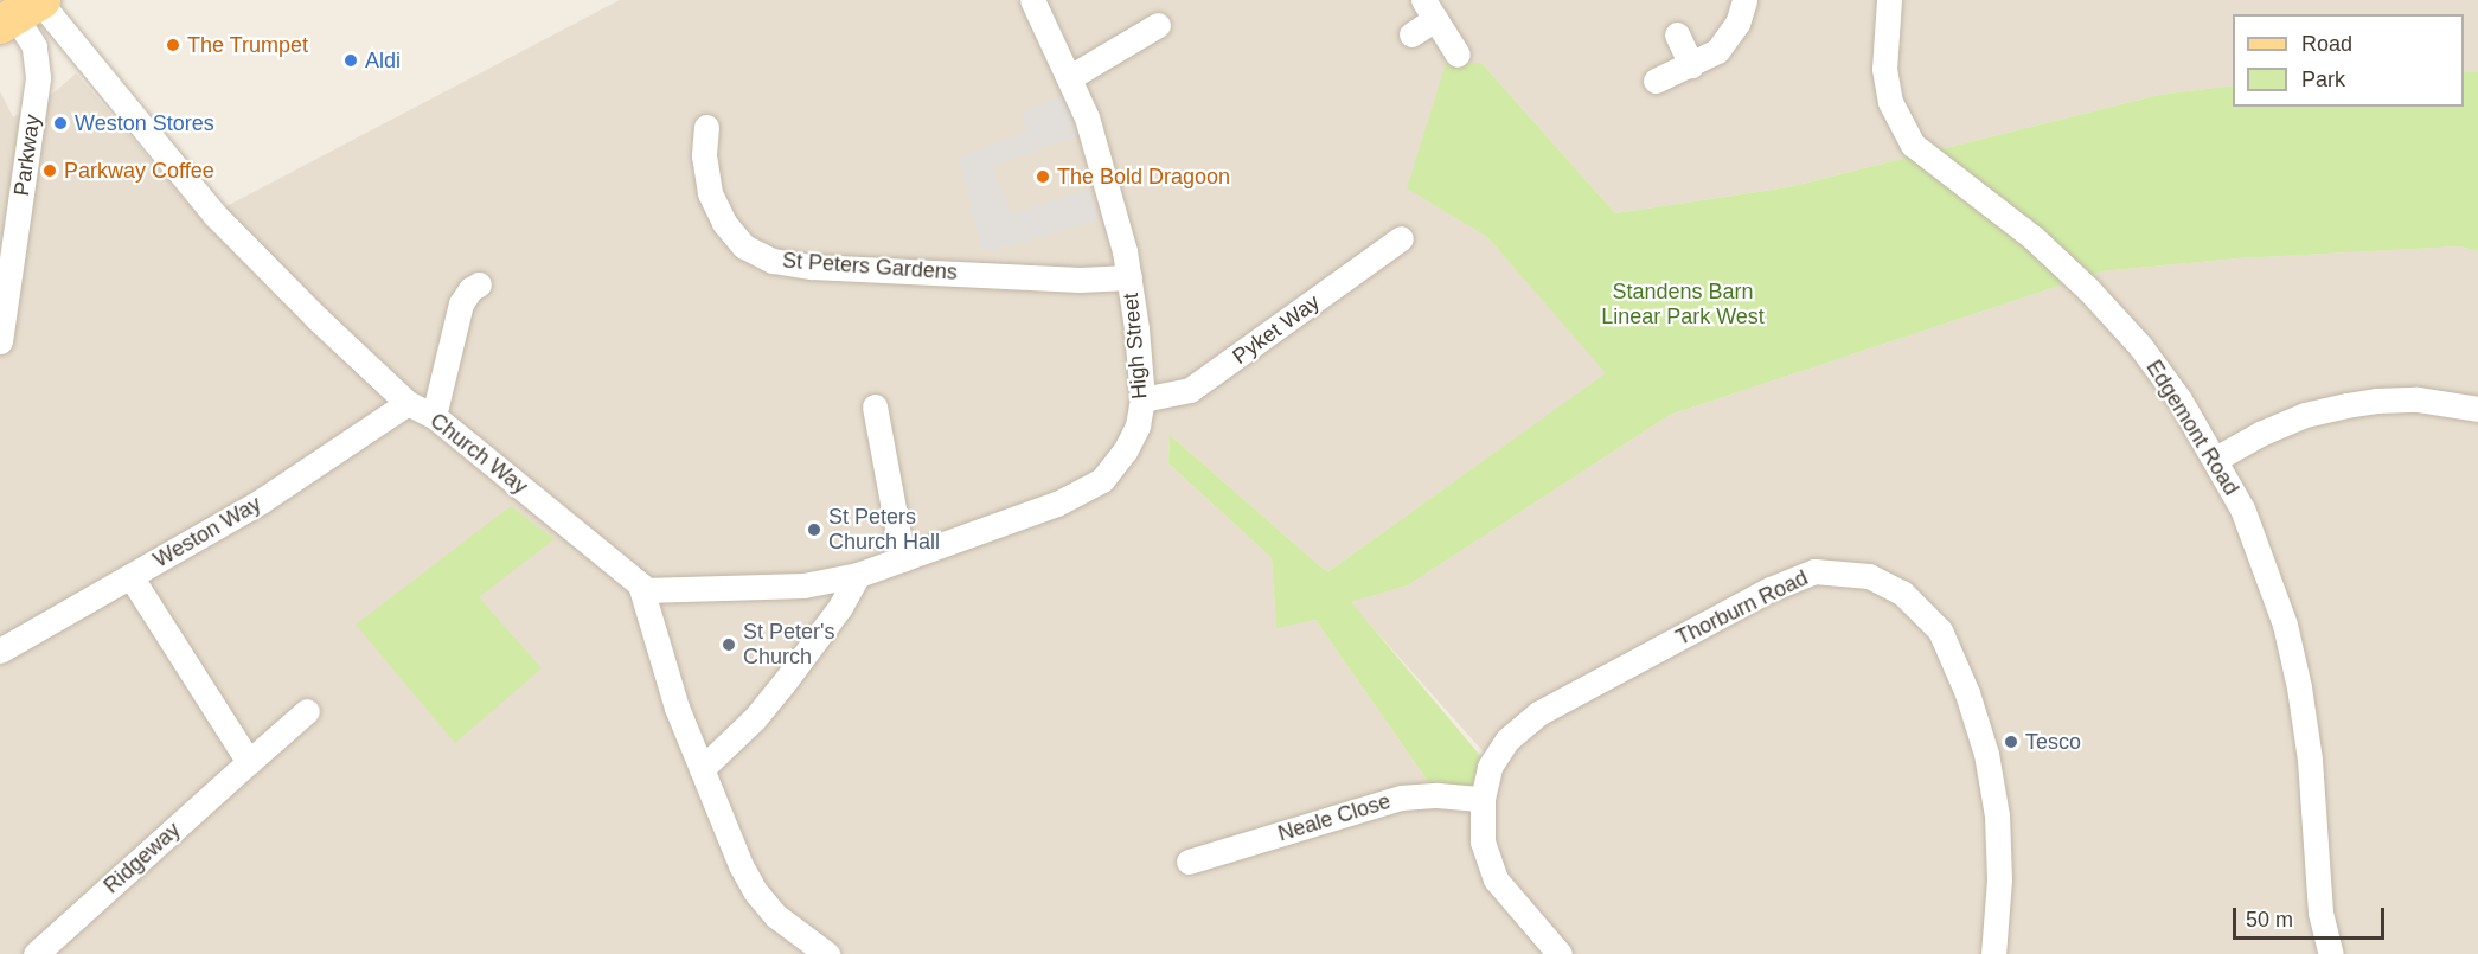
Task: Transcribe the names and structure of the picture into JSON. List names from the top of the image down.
{
  "streets": {
    "street": [
      "Parkway",
      "St Peters Gardens",
      "Pyket Way",
      "High Street",
      "Edgemont Road",
      "Church Way",
      "Weston Way",
      "Thorburn Road",
      "Neale Close",
      "Ridgeway"
    ]
  },
  "crossings": [
    ["Parkway", "Church Way"],
    ["St Peters Gardens", "High Street"],
    ["Pyket Way", "High Street"],
    ["High Street", "Church Way"],
    ["Church Way", "Weston Way"],
    ["Thorburn Road", "Neale Close"]
  ],
  "parks": ["Standens Barn Linear Park West"],
  "places": [
    "The Trumpet",
    "Aldi",
    "Weston Stores",
    "Parkway Coffee",
    "The Bold Dragoon",
    "St Peters Church Hall",
    "St Peter's Church",
    "Tesco"
  ],
  "legend": ["Road", "Park"],
  "scale_bar": "50 m"
}
